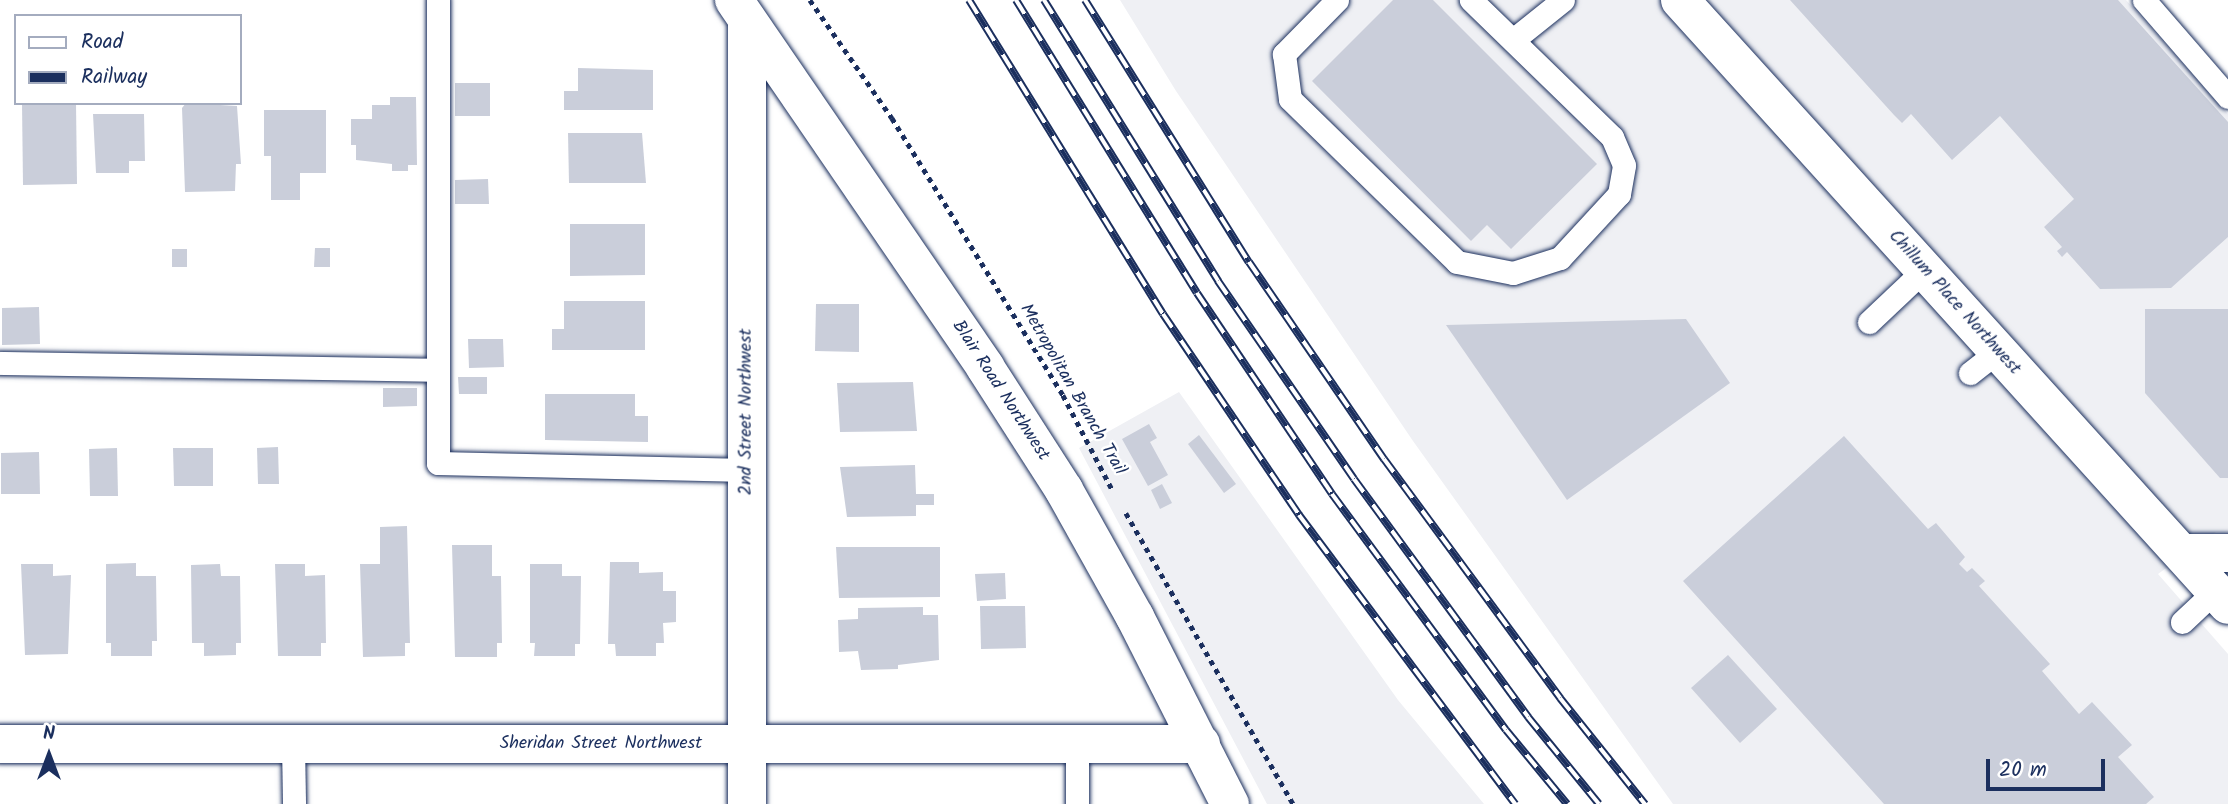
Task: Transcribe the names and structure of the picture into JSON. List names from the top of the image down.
{
  "streets": {
    "street": [
      "Chillum Place Northwest",
      "Blair Road Northwest",
      "2nd Street Northwest",
      "Sheridan Street Northwest"
    ],
    "path": ["Metropolitan Branch Trail"]
  },
  "crossings": [
    ["Blair Road Northwest", "2nd Street Northwest"],
    ["Blair Road Northwest", "Sheridan Street Northwest"],
    ["2nd Street Northwest", "Sheridan Street Northwest"]
  ],
  "legend": ["Road", "Railway"],
  "scale_bar": "20 m",
  "north": "top"
}
